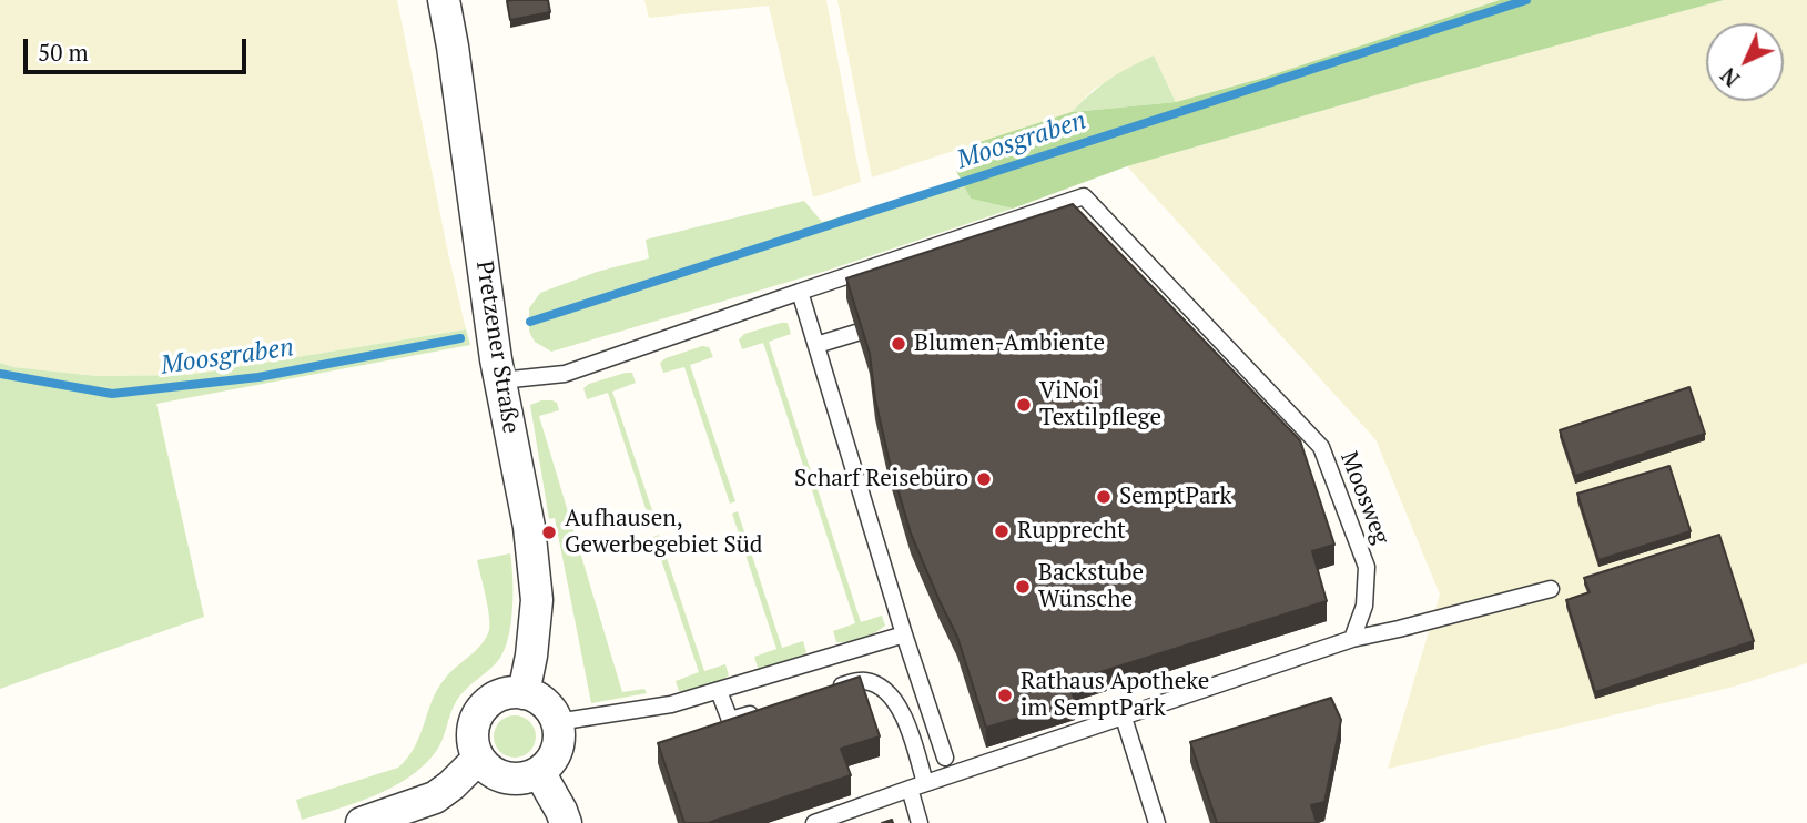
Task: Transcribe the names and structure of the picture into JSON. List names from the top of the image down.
{
  "streets": {
    "street": ["Pretzener Straße"],
    "lane": ["Moosweg"]
  },
  "water": ["Moosgraben"],
  "places": [
    "Blumen-Ambiente",
    "ViNoi Textilpflege",
    "Scharf Reisebüro",
    "SemptPark",
    "Rupprecht",
    "Aufhausen, Gewerbegebiet Süd",
    "Backstube Wünsche",
    "Rathaus Apotheke im SemptPark"
  ],
  "scale_bar": "50 m",
  "north": "bottom left"
}
